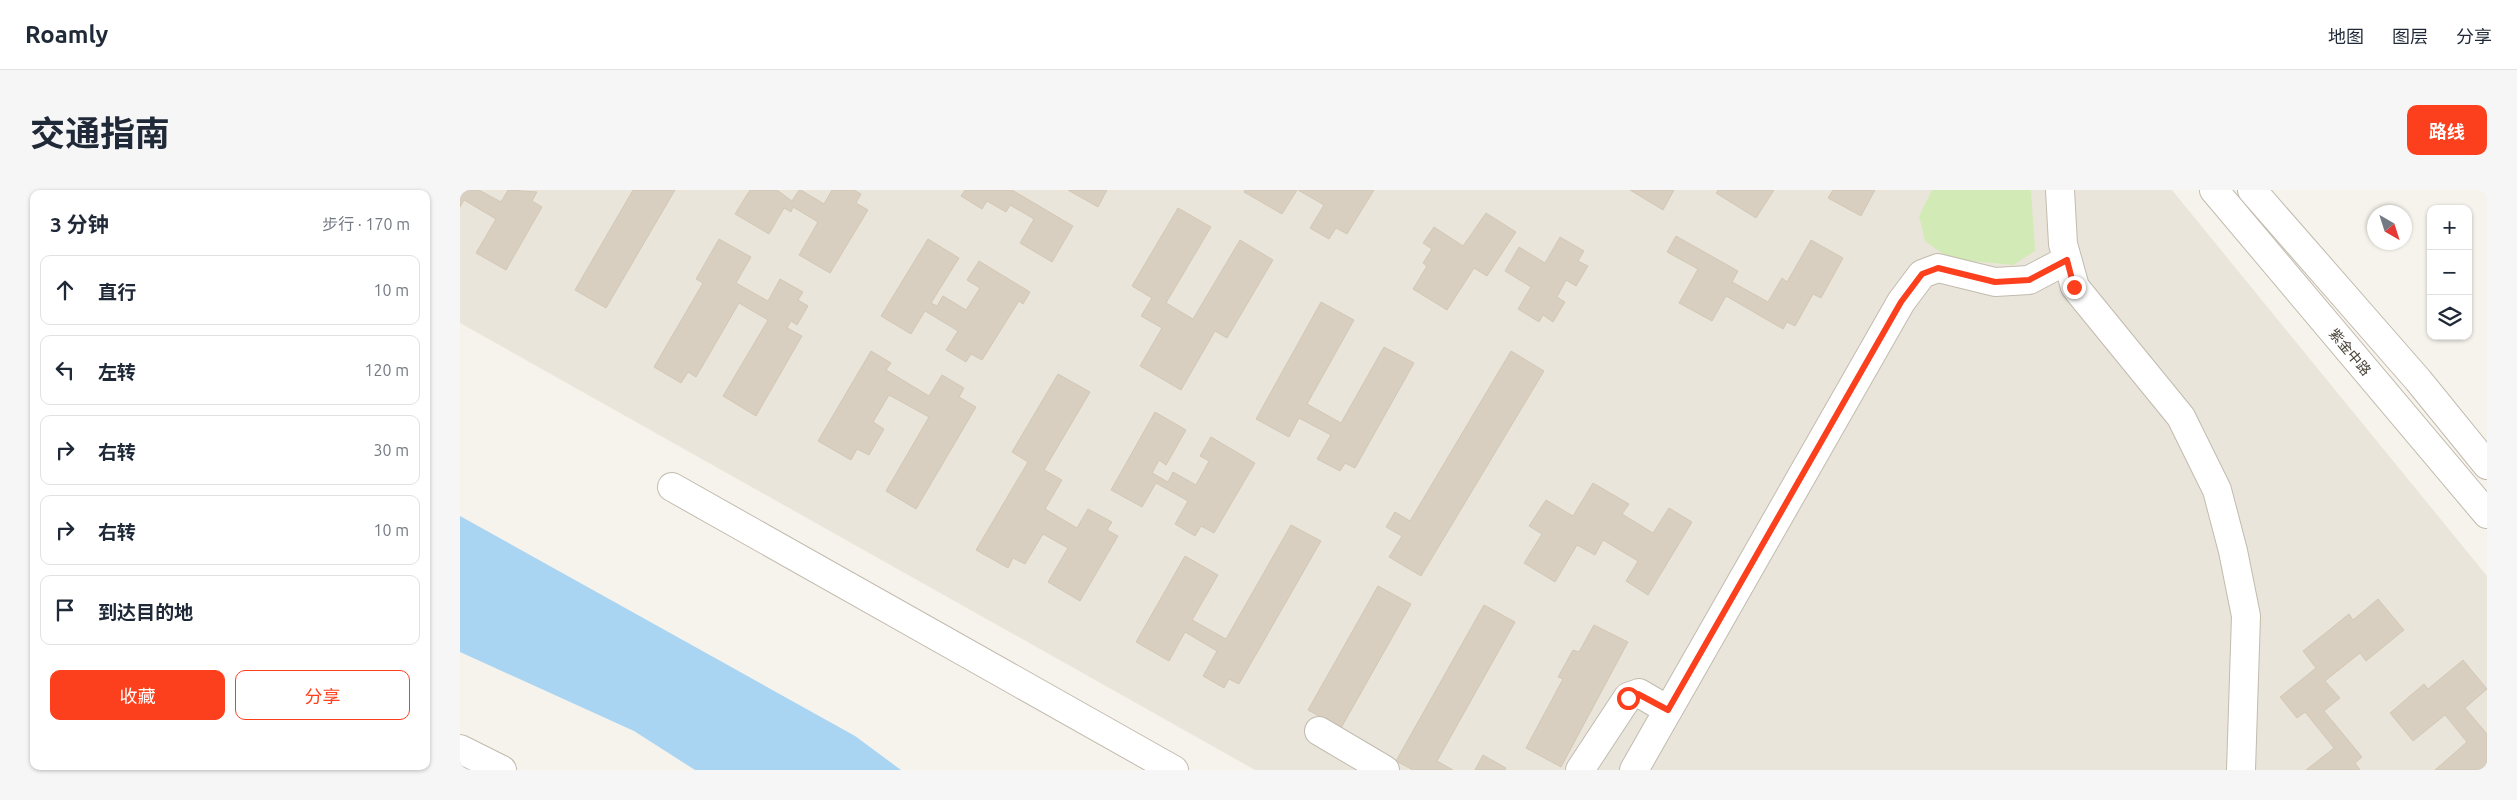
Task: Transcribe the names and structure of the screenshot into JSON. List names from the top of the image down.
{
  "streets": {
    "street": ["紫金中路"]
  },
  "north": "bottom right",
  "page": {
    "header": "Roamly",
    "nav": ["地图", "图层", "分享"],
    "title": "交通指南",
    "buttons": [
      "路线",
      ["收藏", "分享"]
    ],
    "heading": ["3 分钟", "步行 · 170 m"],
    "map_buttons": ["+", "−"],
    "list": [
      ["直行", "10 m"],
      ["左转", "120 m"],
      ["右转", "30 m"],
      ["右转", "10 m"],
      "到达目的地"
    ]
  }
}
